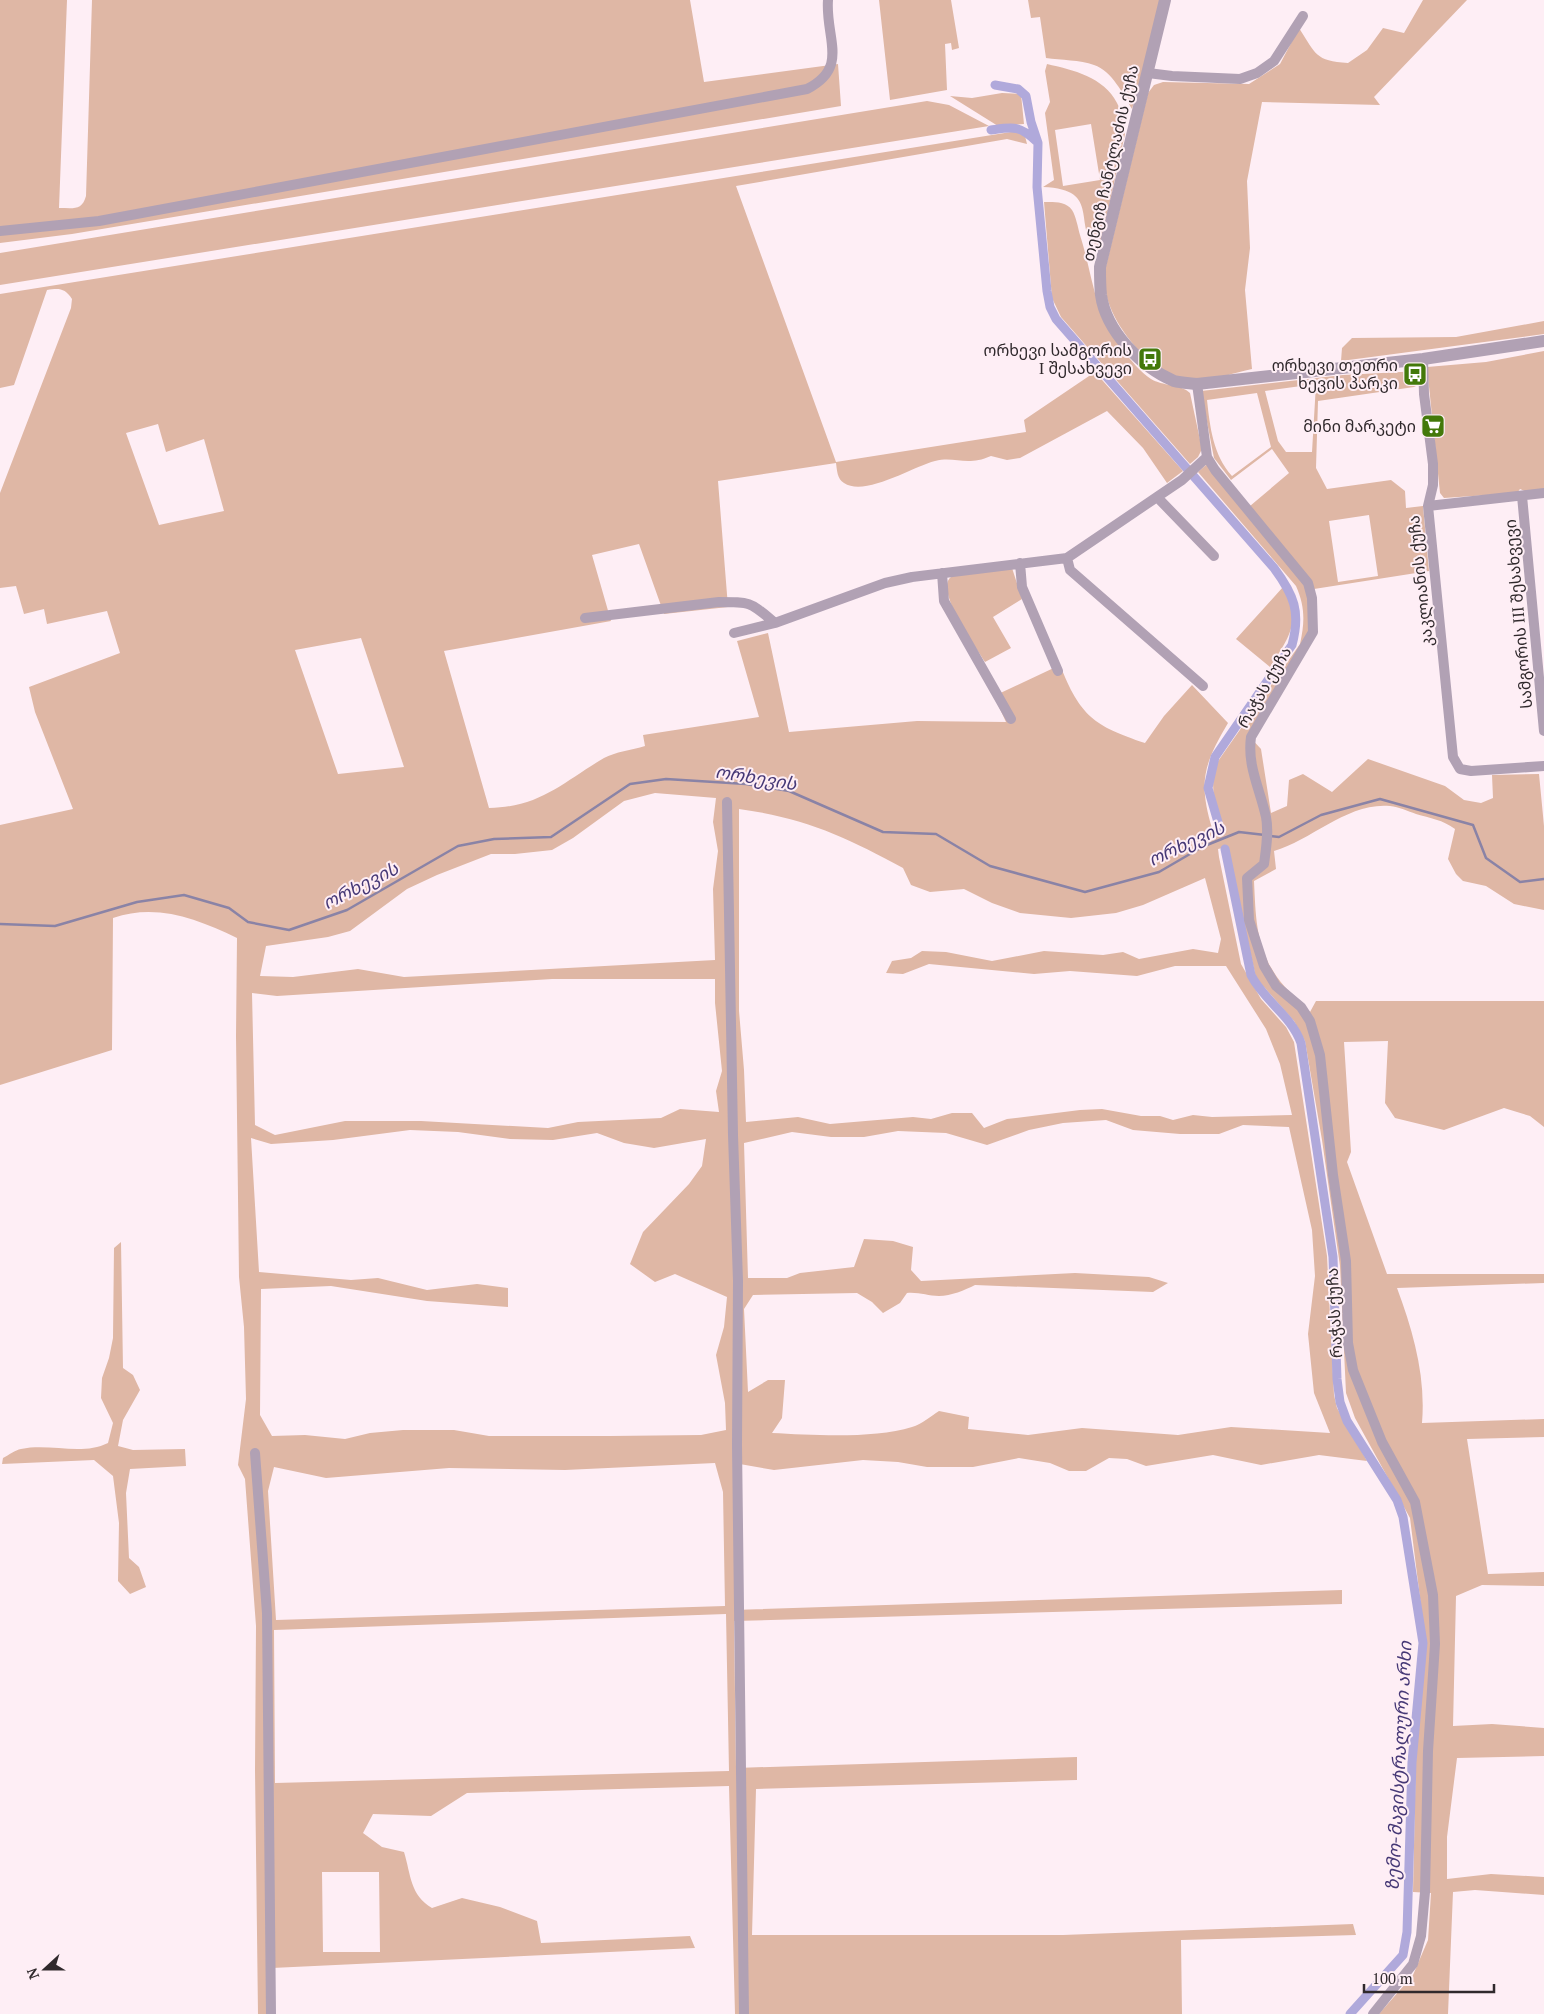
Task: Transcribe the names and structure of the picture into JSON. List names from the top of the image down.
{
  "streets": {
    "street": [
      "თენგიზ ჩანტლაძის ქუჩა",
      "კაკლიანის ქუჩა",
      "სამგორის III შესახვევი",
      "რაჭას ქუჩა"
    ]
  },
  "crossings": [
    ["თენგიზ ჩანტლაძის ქუჩა", "კაკლიანის ქუჩა"]
  ],
  "water": ["ორხევის", "ზემო-მაგისტრალური არხი"],
  "places": {
    "bus stop": ["ორხევი სამგორის I შესახვევი", "ორხევი თეთრი ხევის პარკი"],
    "supermarket": ["მინი მარკეტი"]
  },
  "scale_bar": "100 m",
  "north": "left"
}
